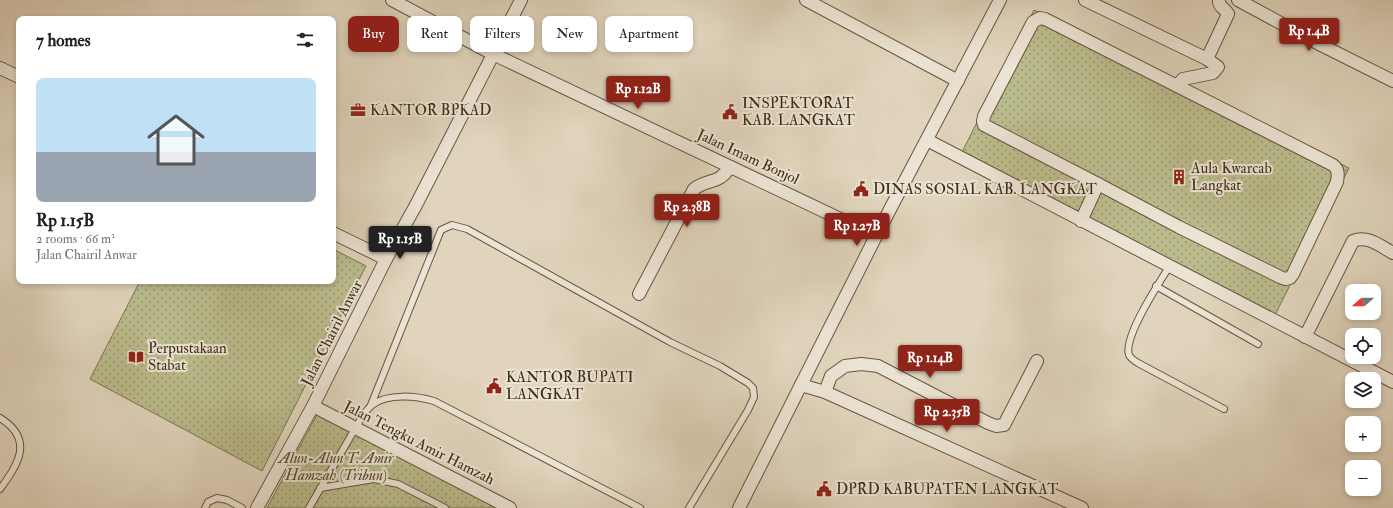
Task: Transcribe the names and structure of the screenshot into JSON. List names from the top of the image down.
{
  "streets": {
    "street": ["Jalan Imam Bonjol", "Jalan Chairil Anwar", "Jalan Tengku Amir Hamzah"]
  },
  "crossings": [
    ["Jalan Imam Bonjol", "Jalan Chairil Anwar"],
    ["Jalan Chairil Anwar", "Jalan Tengku Amir Hamzah"]
  ],
  "parks": ["Alun-Alun T. Amir Hamzah (Tribun)"],
  "places": {
    "office": ["KANTOR BPKAD"],
    "public building": [
      "INSPEKTORAT KAB. LANGKAT",
      "DINAS SOSIAL KAB. LANGKAT",
      "KANTOR BUPATI LANGKAT",
      "DPRD KABUPATEN LANGKAT"
    ],
    "building": ["Aula Kwarcab Langkat"],
    "library": ["Perpustakaan Stabat"]
  },
  "north": "left",
  "page": {
    "chip": [
      "Buy",
      "Rent",
      "Filters",
      "New",
      "Apartment"
    ],
    "heading": "7 homes",
    "price": [
      "Rp 1.4B",
      "Rp 1.12B",
      "Rp 2.38B",
      "Rp 1.27B",
      "Rp 1.15B",
      "Rp 1.14B",
      "Rp 2.35B"
    ],
    "list": [
      {
        "name": "Rp 1.15B",
        "note": "2 rooms · 66 m² · Jalan Chairil Anwar"
      }
    ],
    "map_buttons": ["+", "−"]
  }
}
